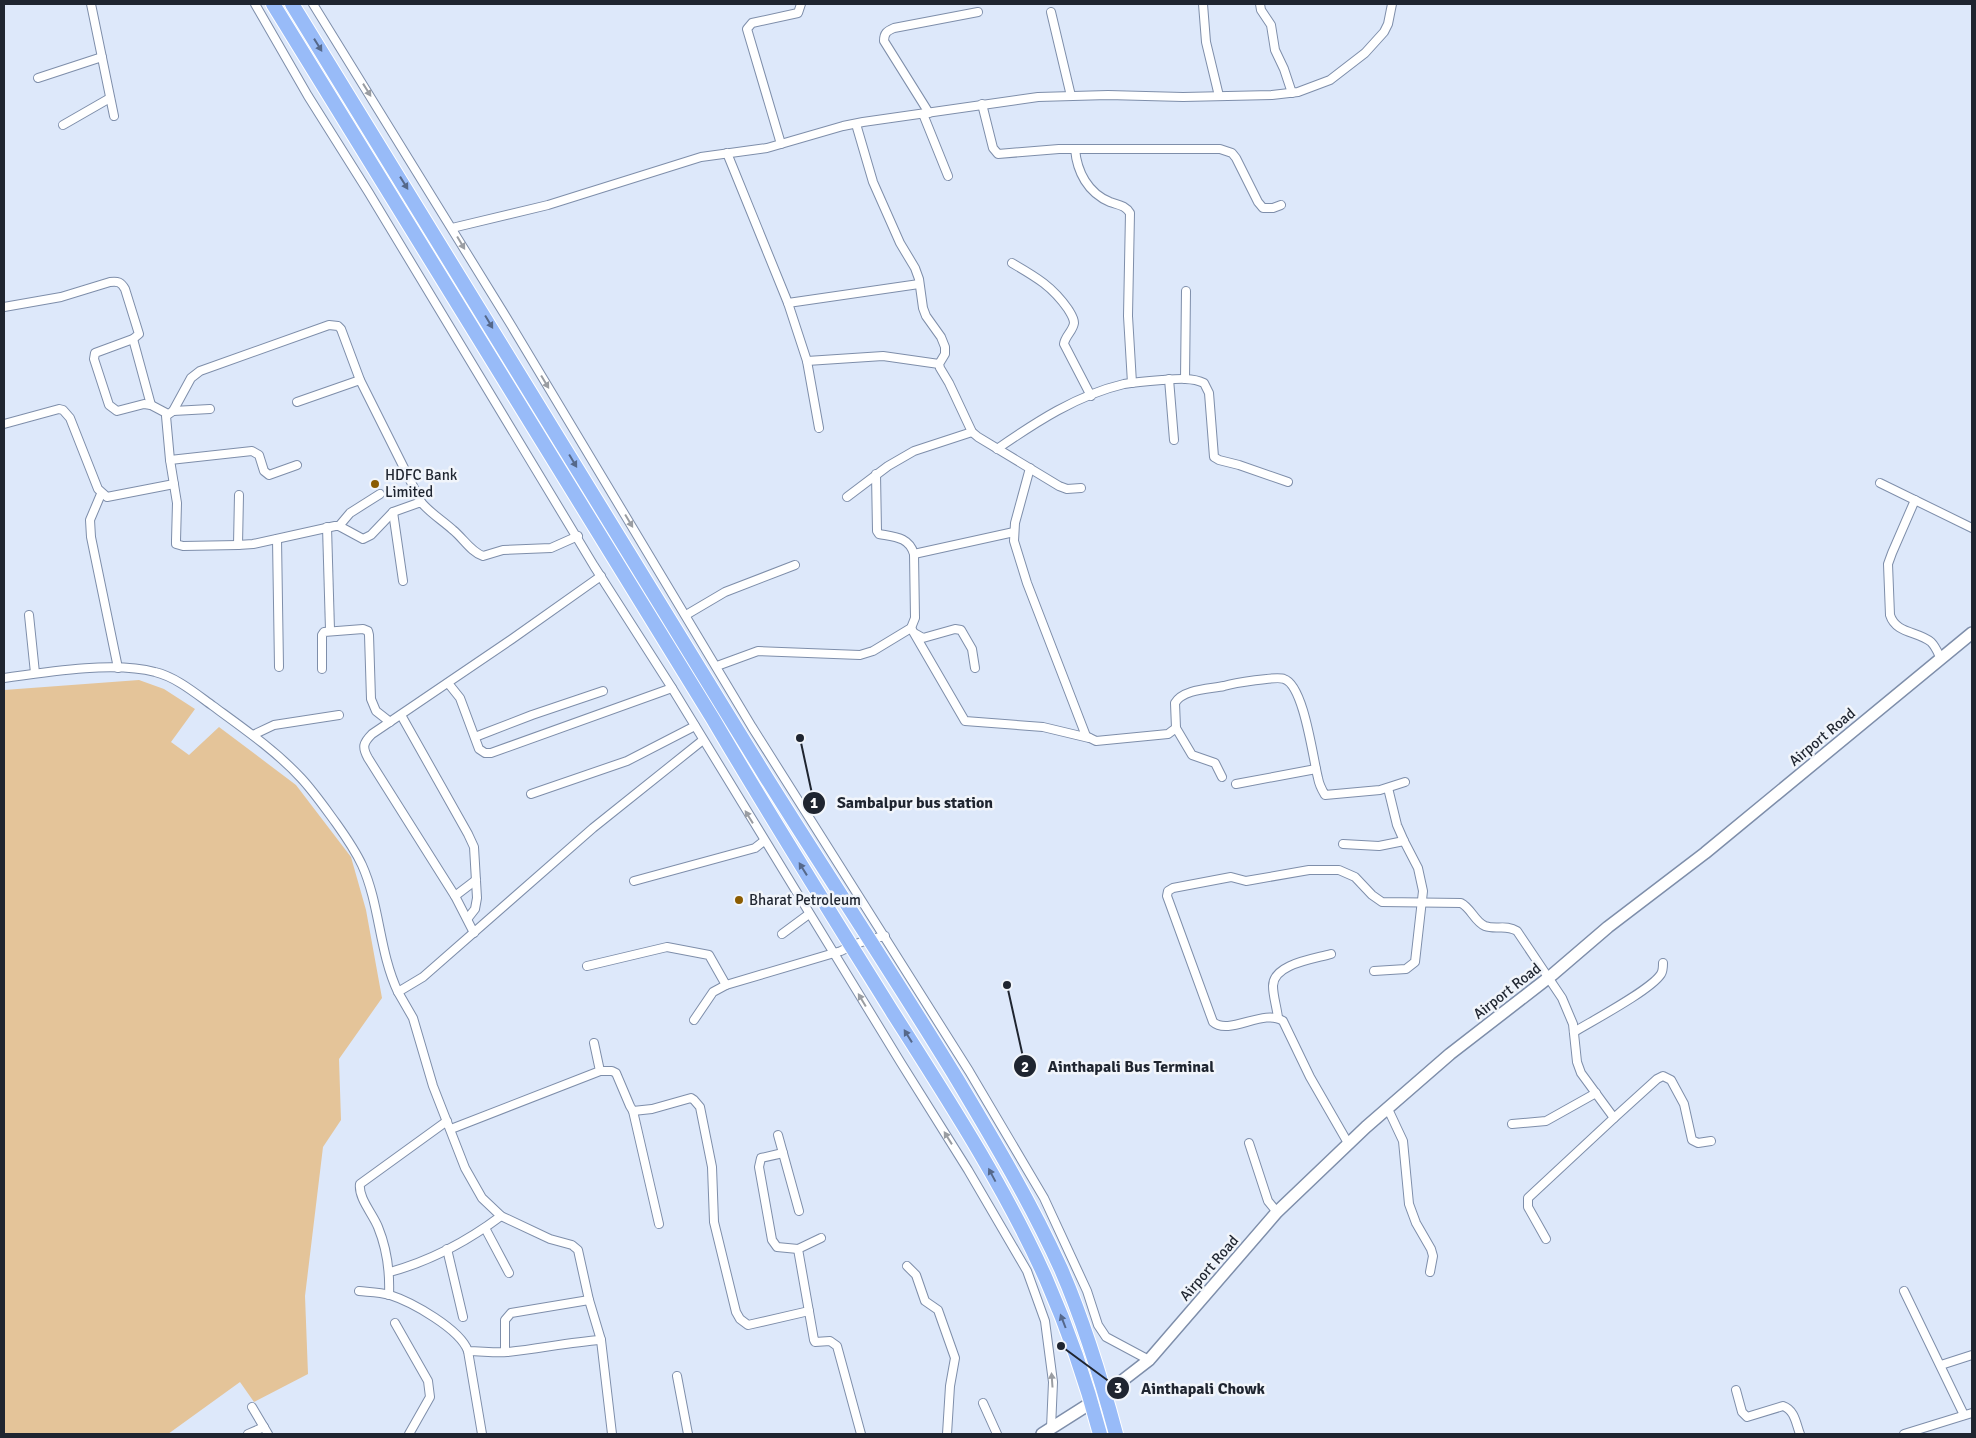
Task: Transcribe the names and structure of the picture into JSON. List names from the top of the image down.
{
  "streets": {
    "main road": ["Airport Road"]
  },
  "places": [
    "HDFC Bank Limited",
    "Sambalpur bus station",
    "Bharat Petroleum",
    "Ainthapali Bus Terminal",
    "Ainthapali Chowk"
  ]
}
